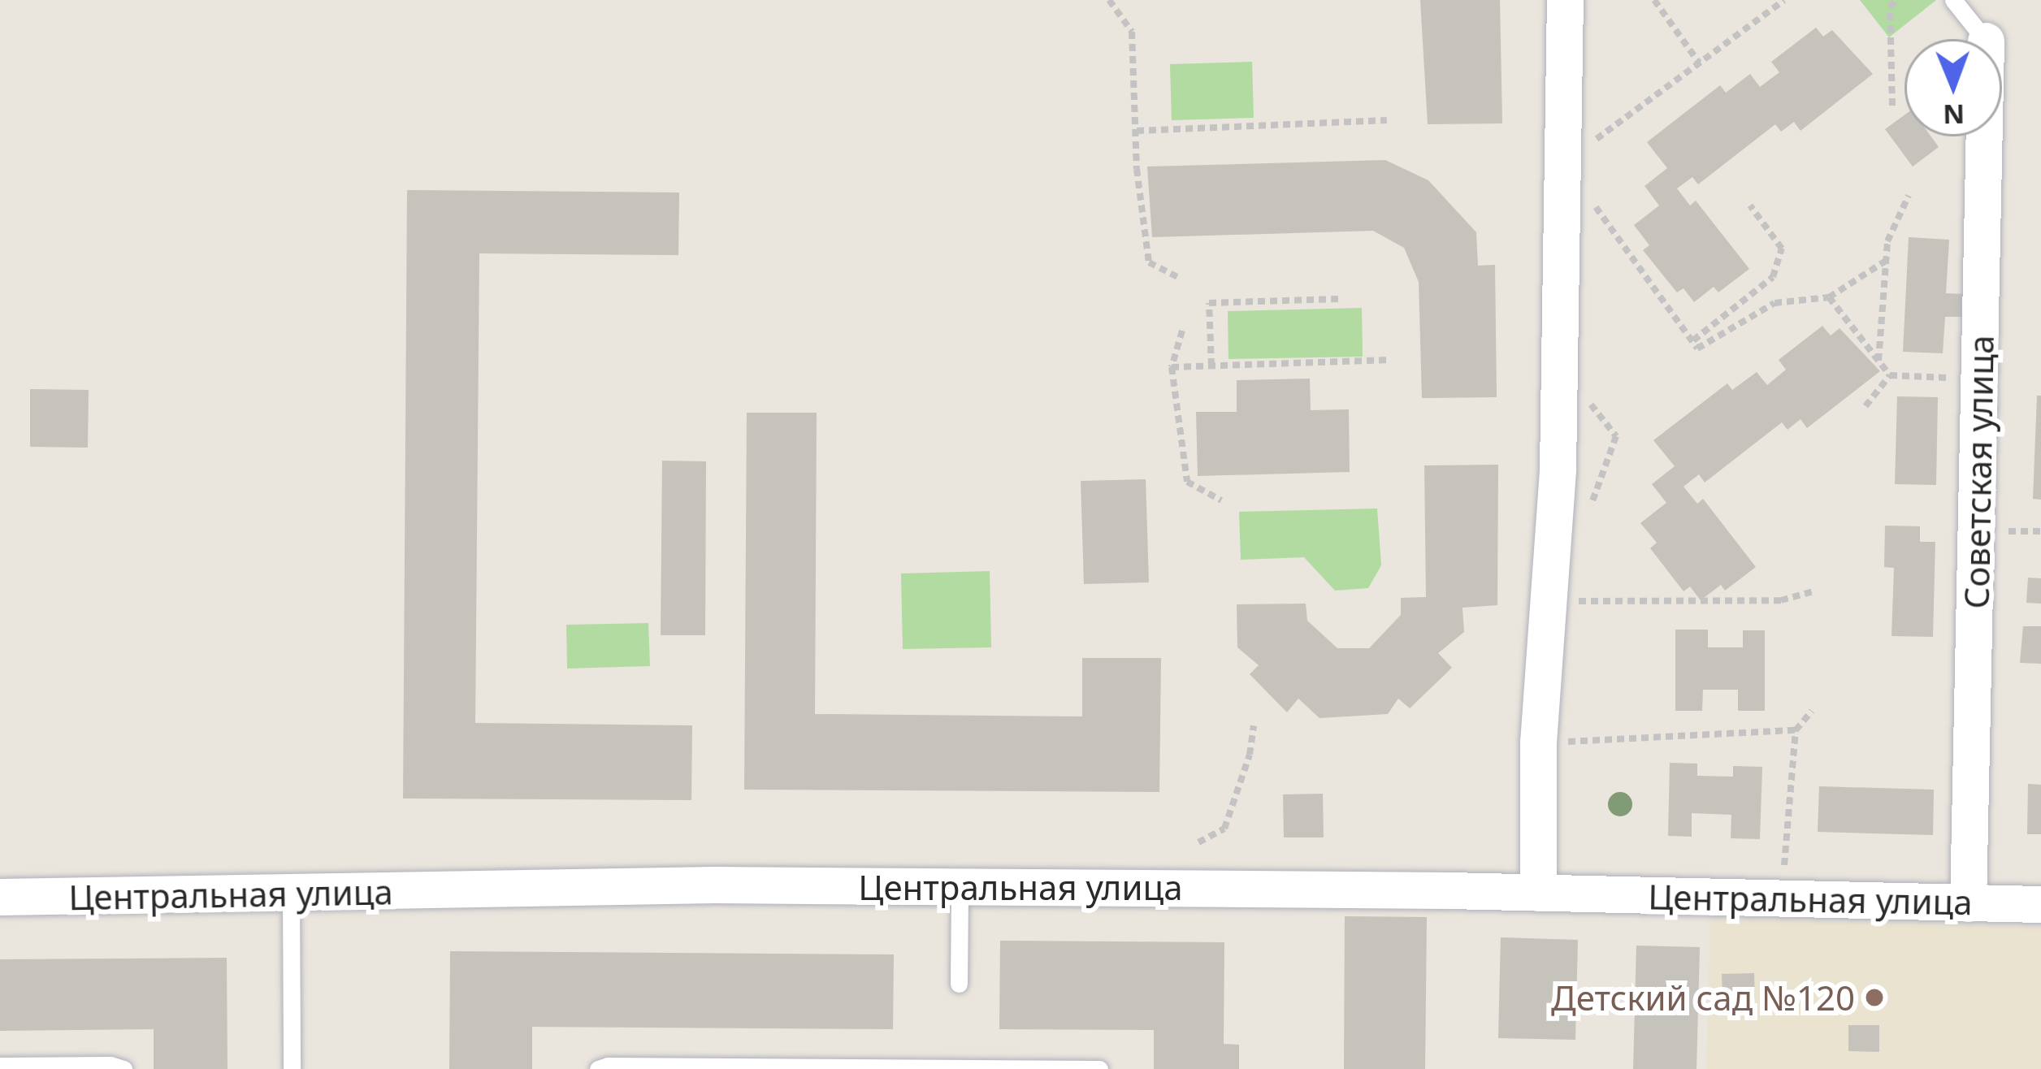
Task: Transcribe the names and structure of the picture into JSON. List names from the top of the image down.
{
  "streets": {
    "street": ["Советская улица", "Центральная улица"]
  },
  "crossings": [
    ["Советская улица", "Центральная улица"]
  ],
  "places": ["Детский сад №120"],
  "north": "bottom"
}
